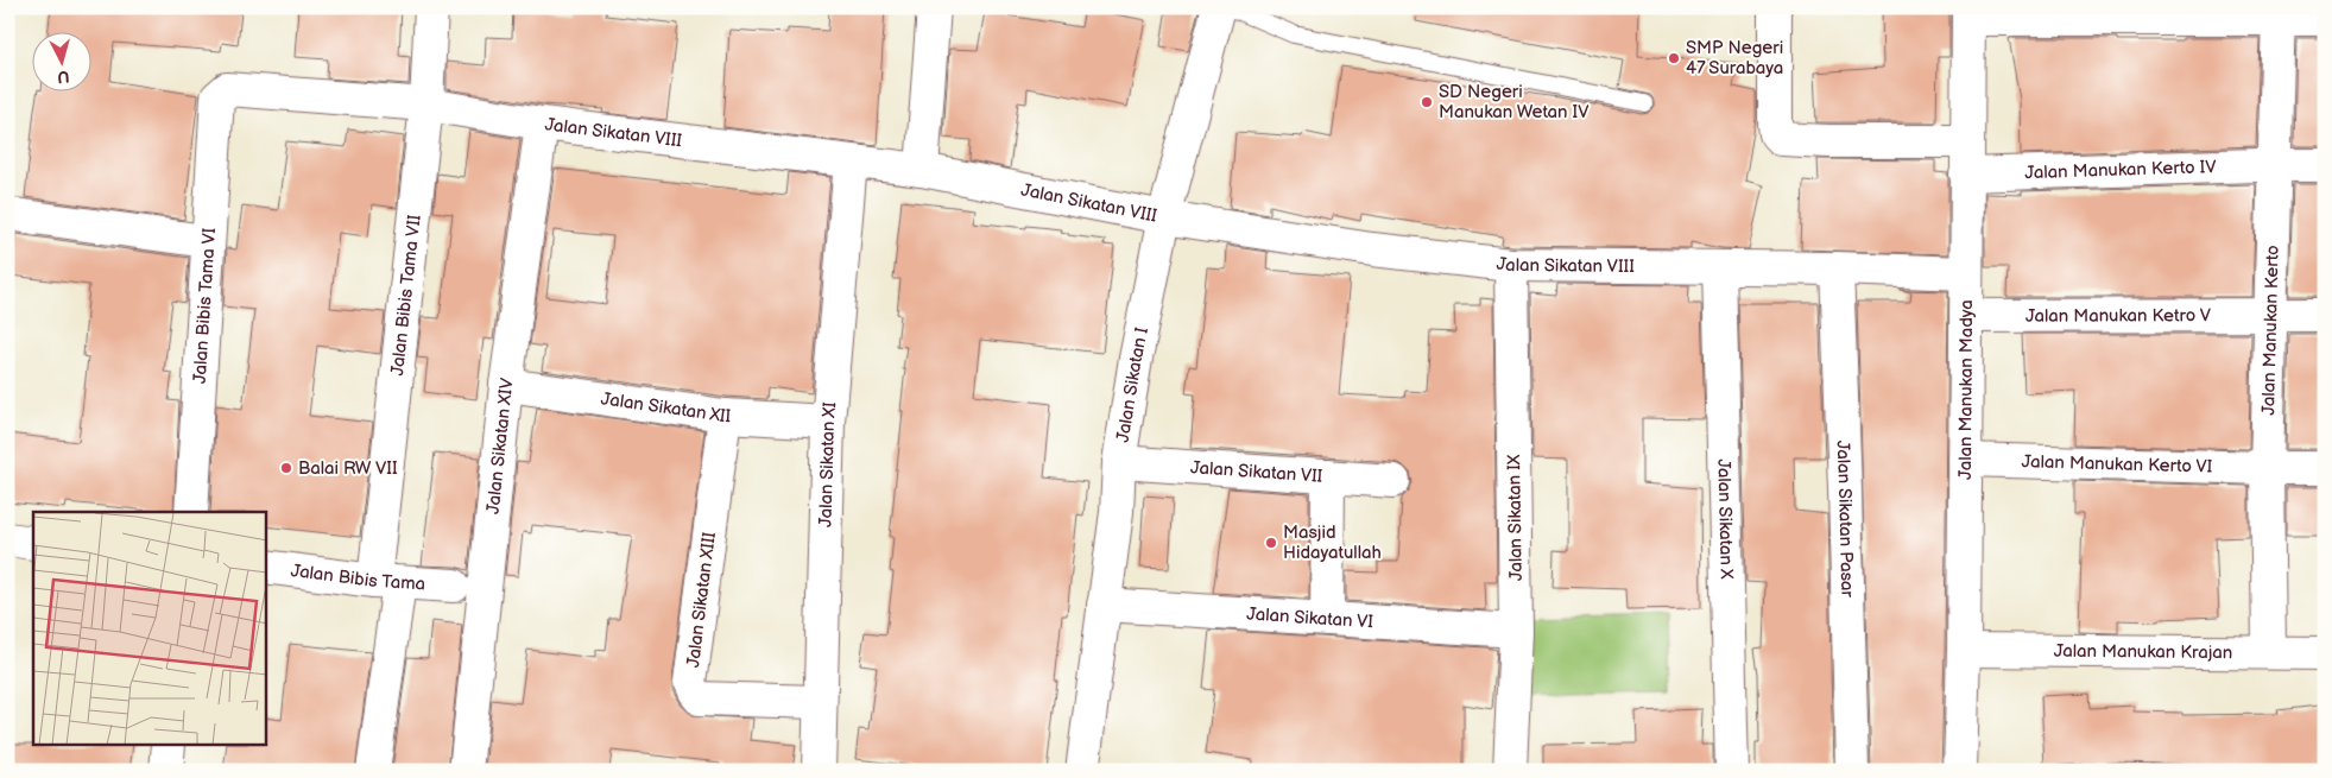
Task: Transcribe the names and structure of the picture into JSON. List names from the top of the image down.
{
  "streets": {
    "street": [
      "Jalan Sikatan VIII",
      "Jalan Manukan Kerto IV",
      "Jalan Bibis Tama VII",
      "Jalan Bibis Tama VI",
      "Jalan Manukan Ketro V",
      "Jalan Manukan Kerto",
      "Jalan Sikatan I",
      "Jalan Manukan Madya",
      "Jalan Sikatan XII",
      "Jalan Sikatan XIV",
      "Jalan Manukan Kerto VI",
      "Jalan Sikatan XI",
      "Jalan Sikatan VII",
      "Jalan Sikatan IX",
      "Jalan Sikatan X",
      "Jalan Sikatan Pasar",
      "Jalan Bibis Tama",
      "Jalan Sikatan XIII",
      "Jalan Sikatan VI",
      "Jalan Manukan Krajan"
    ]
  },
  "crossings": [
    ["Jalan Sikatan VIII", "Jalan Bibis Tama VII"],
    ["Jalan Sikatan VIII", "Jalan Bibis Tama VI"],
    ["Jalan Sikatan VIII", "Jalan Sikatan I"],
    ["Jalan Sikatan VIII", "Jalan Manukan Madya"],
    ["Jalan Sikatan VIII", "Jalan Sikatan XIV"],
    ["Jalan Sikatan VIII", "Jalan Sikatan XI"],
    ["Jalan Sikatan VIII", "Jalan Sikatan IX"],
    ["Jalan Sikatan VIII", "Jalan Sikatan X"],
    ["Jalan Sikatan VIII", "Jalan Sikatan Pasar"],
    ["Jalan Manukan Kerto IV", "Jalan Manukan Kerto"],
    ["Jalan Manukan Kerto IV", "Jalan Manukan Madya"],
    ["Jalan Bibis Tama VII", "Jalan Bibis Tama"],
    ["Jalan Manukan Ketro V", "Jalan Manukan Kerto"],
    ["Jalan Manukan Ketro V", "Jalan Manukan Madya"],
    ["Jalan Manukan Kerto", "Jalan Manukan Kerto VI"],
    ["Jalan Manukan Kerto", "Jalan Manukan Krajan"],
    ["Jalan Sikatan I", "Jalan Sikatan VII"],
    ["Jalan Sikatan I", "Jalan Sikatan VI"],
    ["Jalan Manukan Madya", "Jalan Manukan Kerto VI"],
    ["Jalan Manukan Madya", "Jalan Manukan Krajan"],
    ["Jalan Sikatan XII", "Jalan Sikatan XIV"],
    ["Jalan Sikatan XII", "Jalan Sikatan XI"],
    ["Jalan Sikatan XII", "Jalan Sikatan XIII"],
    ["Jalan Sikatan XI", "Jalan Sikatan XIII"],
    ["Jalan Sikatan IX", "Jalan Sikatan VI"]
  ],
  "places": [
    "SMP Negeri 47 Surabaya",
    "SD Negeri Manukan Wetan IV",
    "Balai RW VII",
    "Masjid Hidayatullah"
  ],
  "north": "bottom"
}
